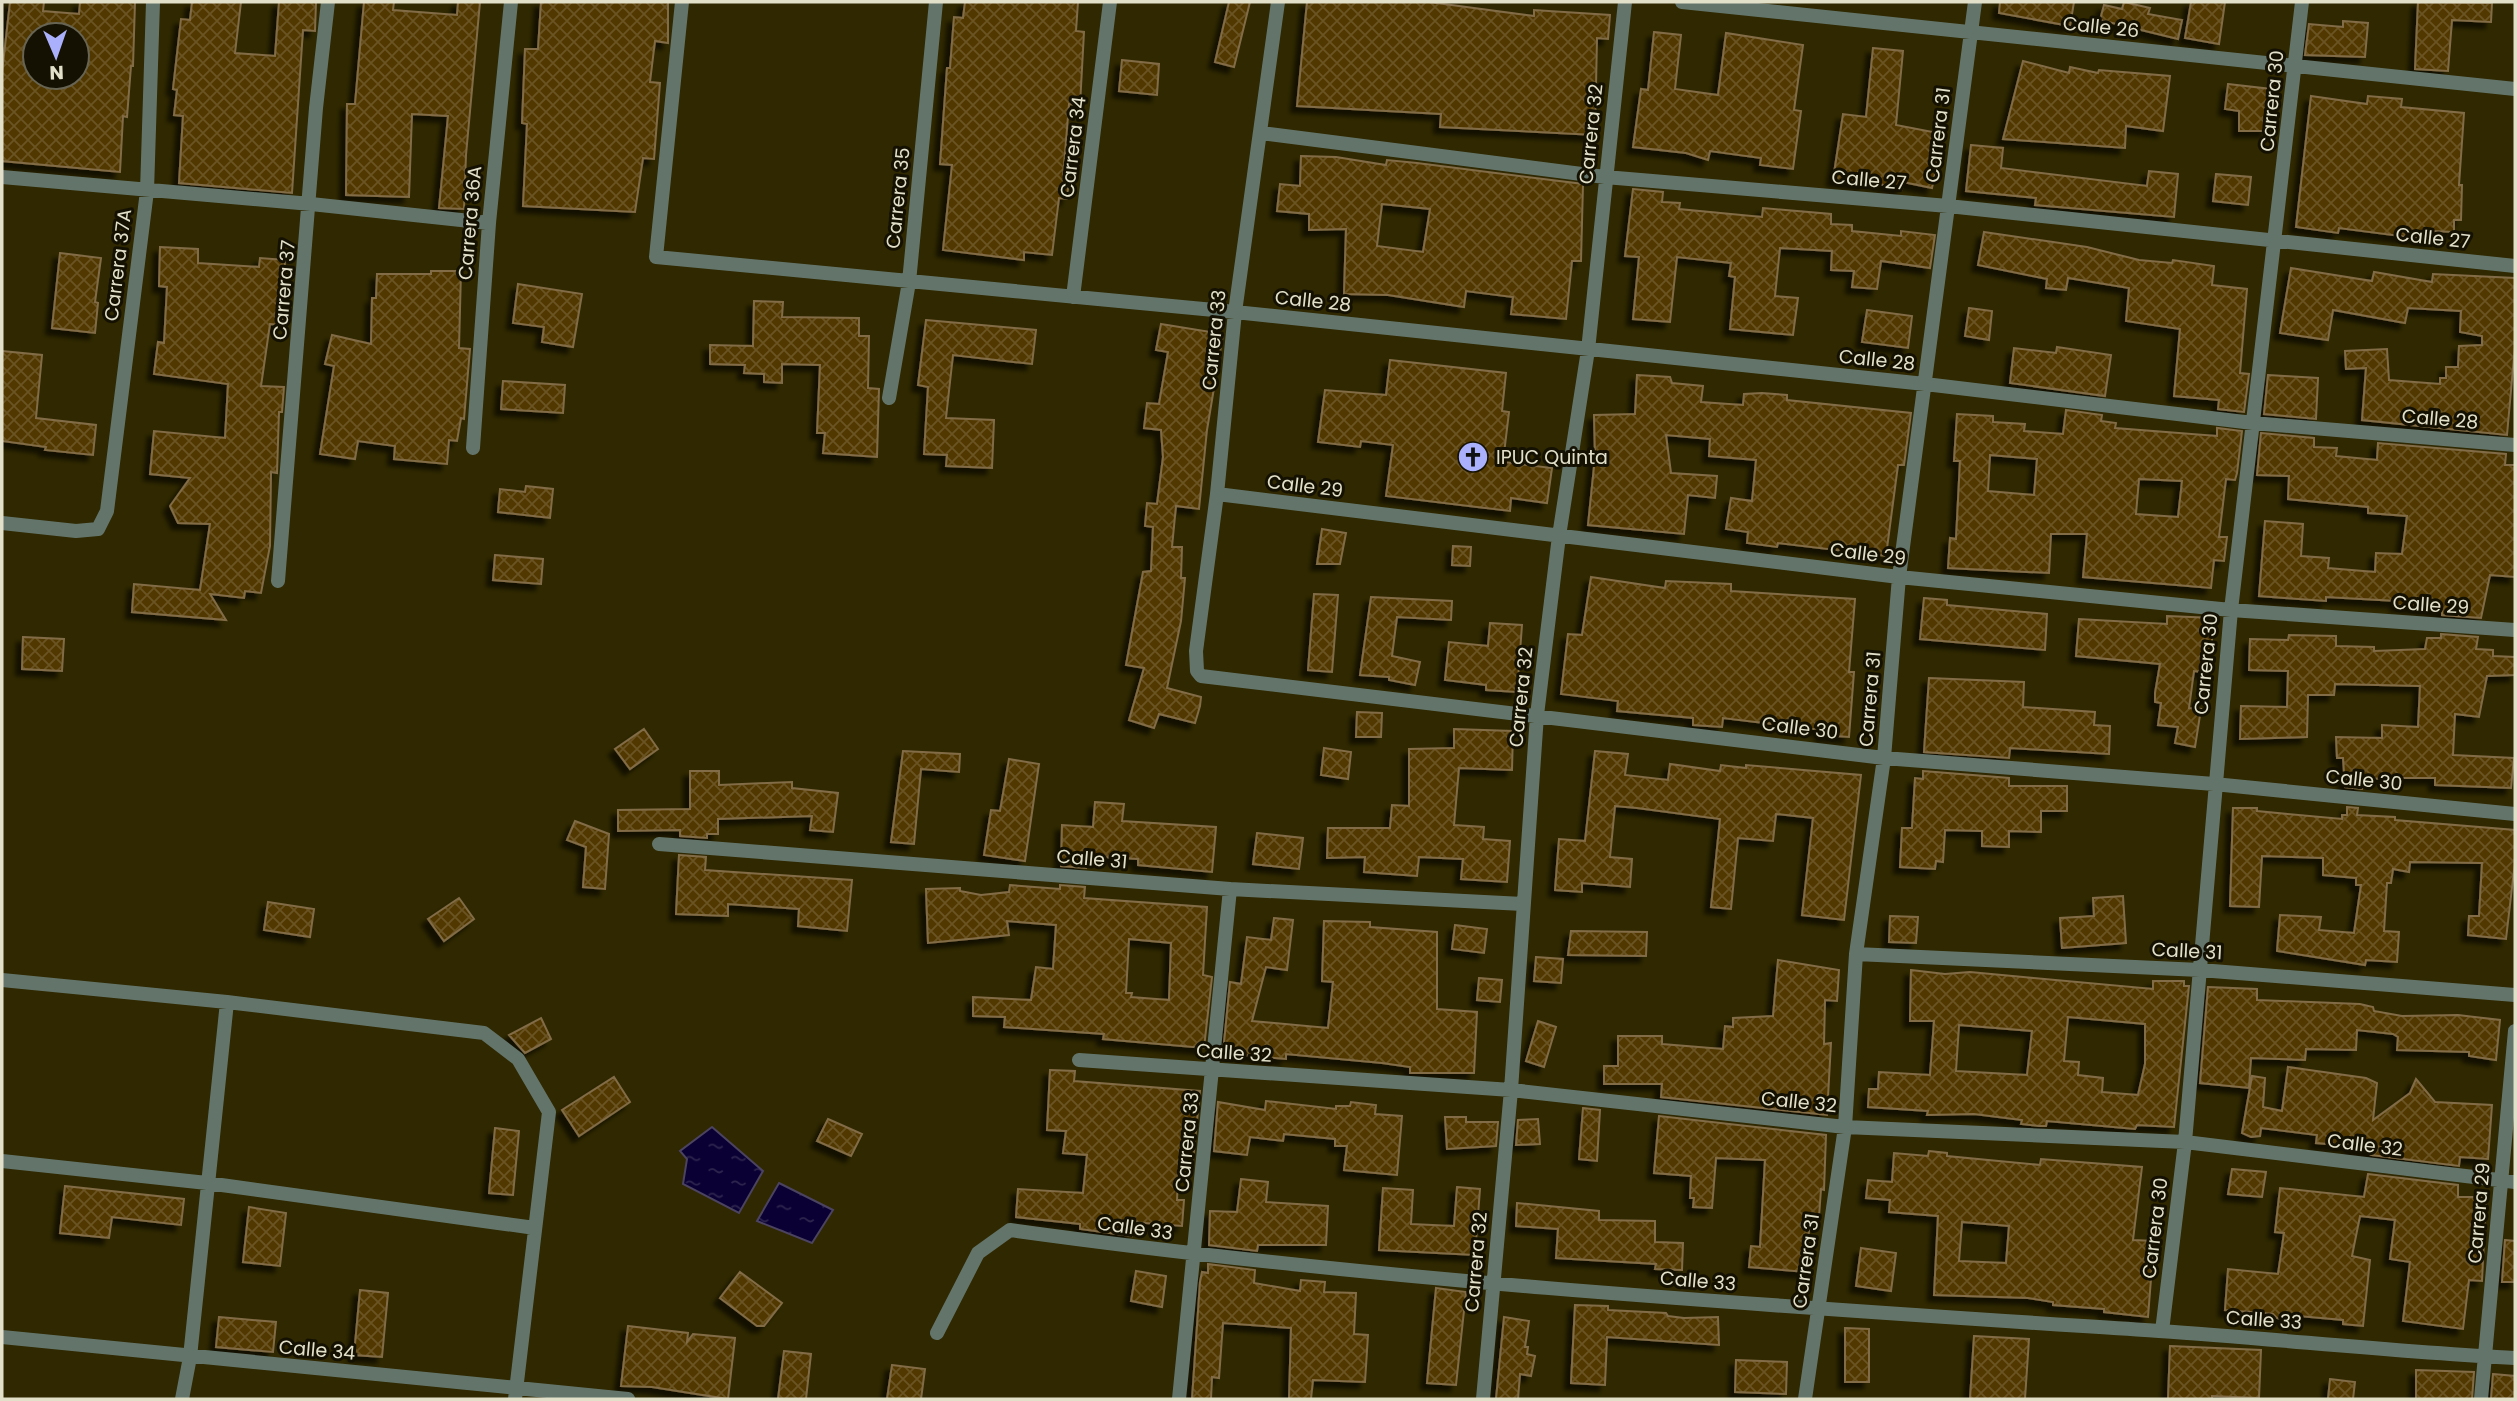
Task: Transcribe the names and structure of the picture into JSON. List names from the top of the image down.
{
  "streets": {
    "street": [
      "Calle 26",
      "Carrera 30",
      "Carrera 32",
      "Carrera 31",
      "Carrera 34",
      "Calle 27",
      "Carrera 35",
      "Carrera 36A",
      "Carrera 37A",
      "Carrera 37",
      "Calle 28",
      "Carrera 33",
      "Calle 29",
      "Calle 30",
      "Calle 31",
      "Calle 32",
      "Carrera 29",
      "Calle 33",
      "Calle 34"
    ]
  },
  "crossings": [
    ["Calle 26", "Carrera 30"],
    ["Calle 26", "Carrera 31"],
    ["Carrera 30", "Calle 27"],
    ["Carrera 30", "Calle 28"],
    ["Carrera 30", "Calle 29"],
    ["Carrera 30", "Calle 30"],
    ["Carrera 30", "Calle 31"],
    ["Carrera 30", "Calle 32"],
    ["Carrera 30", "Calle 33"],
    ["Carrera 32", "Calle 27"],
    ["Carrera 32", "Calle 28"],
    ["Carrera 32", "Calle 29"],
    ["Carrera 32", "Calle 30"],
    ["Carrera 32", "Calle 31"],
    ["Carrera 32", "Calle 32"],
    ["Carrera 32", "Calle 33"],
    ["Carrera 31", "Calle 27"],
    ["Carrera 31", "Calle 28"],
    ["Carrera 31", "Calle 29"],
    ["Carrera 31", "Calle 30"],
    ["Carrera 31", "Calle 31"],
    ["Carrera 31", "Calle 32"],
    ["Carrera 31", "Calle 33"],
    ["Carrera 34", "Calle 28"],
    ["Calle 27", "Carrera 33"],
    ["Carrera 35", "Calle 28"],
    ["Calle 28", "Carrera 33"],
    ["Carrera 33", "Calle 29"],
    ["Carrera 33", "Calle 30"],
    ["Carrera 33", "Calle 31"],
    ["Carrera 33", "Calle 32"],
    ["Carrera 33", "Calle 33"],
    ["Calle 32", "Carrera 29"],
    ["Carrera 29", "Calle 33"]
  ],
  "places": {
    "church": ["IPUC Quinta"]
  },
  "north": "bottom"
}
